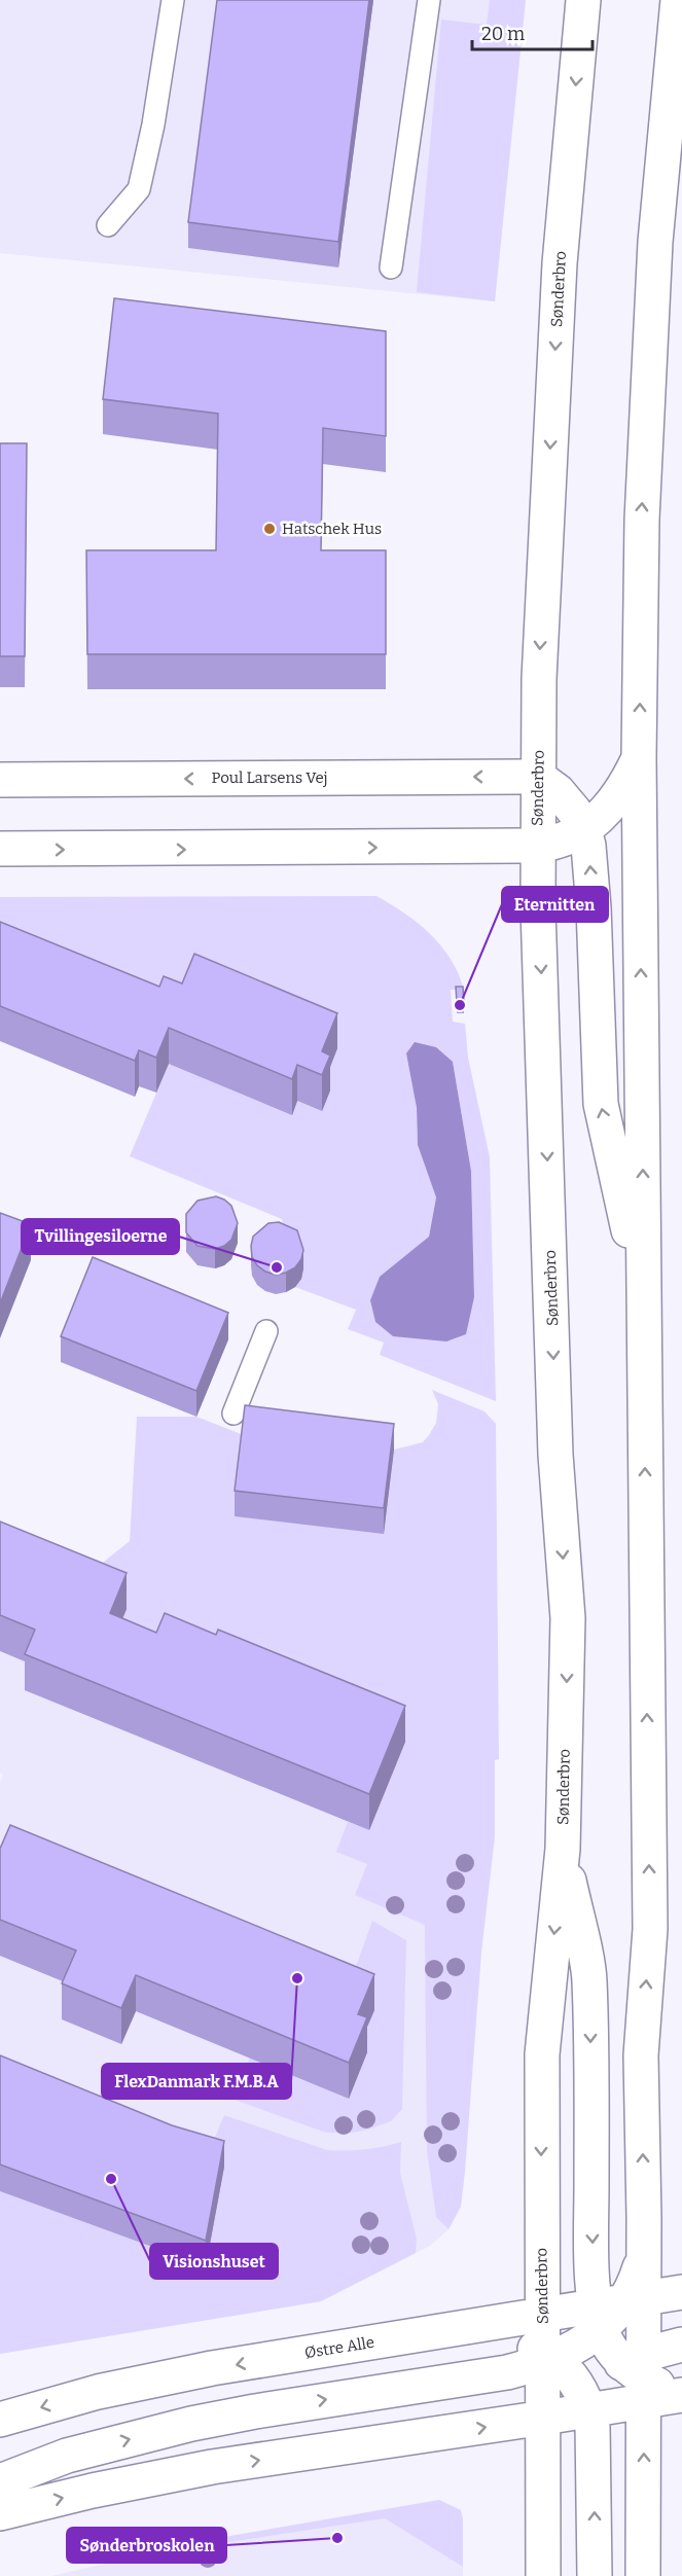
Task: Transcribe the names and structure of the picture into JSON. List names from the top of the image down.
{
  "streets": {
    "street": ["Sønderbro", "Poul Larsens Vej", "Østre Alle"]
  },
  "crossings": [
    ["Sønderbro", "Poul Larsens Vej"],
    ["Sønderbro", "Østre Alle"]
  ],
  "places": [
    "Hatschek Hus",
    "Eternitten",
    "Tvillingesiloerne",
    "FlexDanmark F.M.B.A",
    "Visionshuset",
    "Sønderbroskolen"
  ],
  "scale_bar": "20 m"
}
